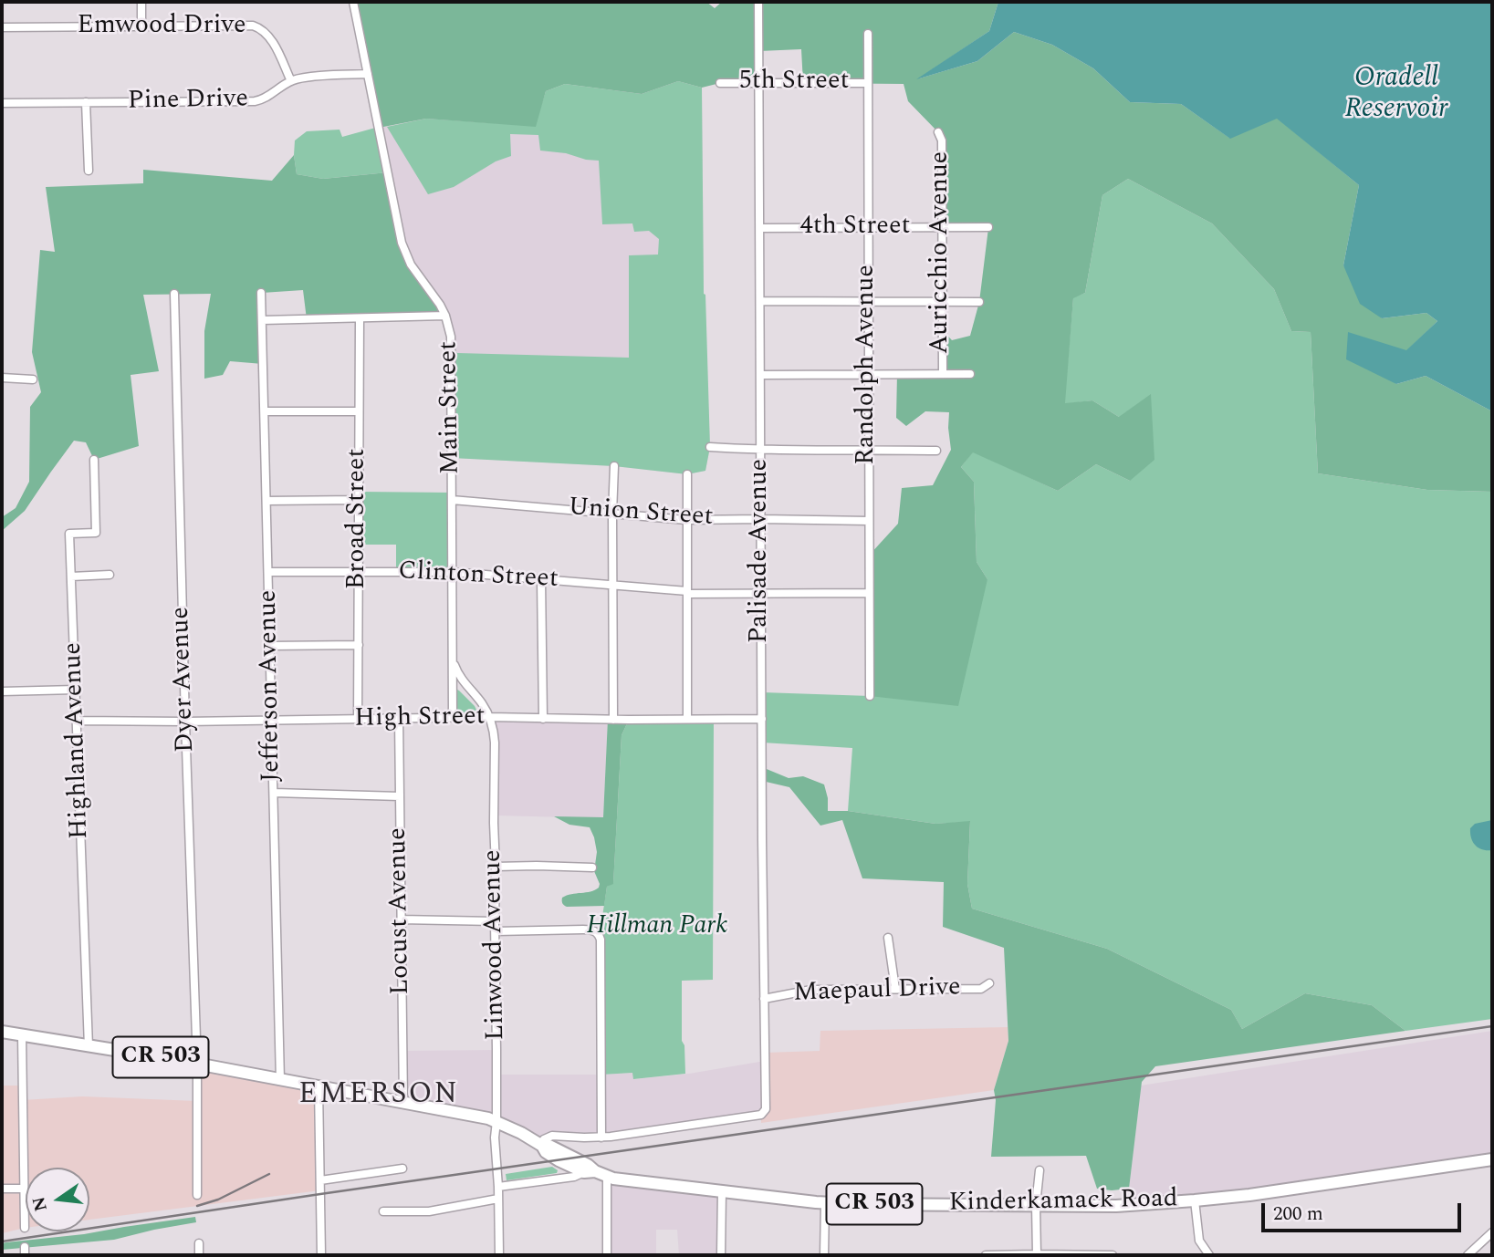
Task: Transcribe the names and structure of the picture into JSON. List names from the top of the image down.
{
  "streets": {
    "main road": ["CR 503", "Kinderkamack Road"],
    "street": [
      "Emwood Drive",
      "5th Street",
      "Pine Drive",
      "4th Street",
      "Auricchio Avenue",
      "Randolph Avenue",
      "Main Street",
      "Union Street",
      "Broad Street",
      "Palisade Avenue",
      "Clinton Street",
      "Dyer Avenue",
      "Jefferson Avenue",
      "High Street",
      "Highland Avenue",
      "Locust Avenue",
      "Linwood Avenue",
      "Maepaul Drive"
    ]
  },
  "crossings": [
    ["Emwood Drive", "Pine Drive"],
    ["5th Street", "Randolph Avenue"],
    ["5th Street", "Palisade Avenue"],
    ["Pine Drive", "Main Street"],
    ["4th Street", "Auricchio Avenue"],
    ["4th Street", "Randolph Avenue"],
    ["4th Street", "Palisade Avenue"],
    ["Randolph Avenue", "Union Street"],
    ["Randolph Avenue", "Clinton Street"],
    ["Main Street", "Union Street"],
    ["Main Street", "Clinton Street"],
    ["Main Street", "High Street"],
    ["Main Street", "Linwood Avenue"],
    ["Union Street", "Palisade Avenue"],
    ["Broad Street", "Clinton Street"],
    ["Broad Street", "High Street"],
    ["Palisade Avenue", "Clinton Street"],
    ["Palisade Avenue", "High Street"],
    ["Palisade Avenue", "Maepaul Drive"],
    ["Clinton Street", "Jefferson Avenue"],
    ["Dyer Avenue", "High Street"],
    ["Dyer Avenue", "Kinderkamack Road"],
    ["Jefferson Avenue", "High Street"],
    ["Jefferson Avenue", "Kinderkamack Road"],
    ["High Street", "Highland Avenue"],
    ["High Street", "Locust Avenue"],
    ["High Street", "Linwood Avenue"],
    ["Highland Avenue", "Kinderkamack Road"],
    ["Locust Avenue", "Kinderkamack Road"],
    ["Linwood Avenue", "Kinderkamack Road"]
  ],
  "districts": ["EMERSON"],
  "water": ["Oradell Reservoir"],
  "parks": ["Hillman Park"],
  "scale_bar": "200 m",
  "north": "left"
}
